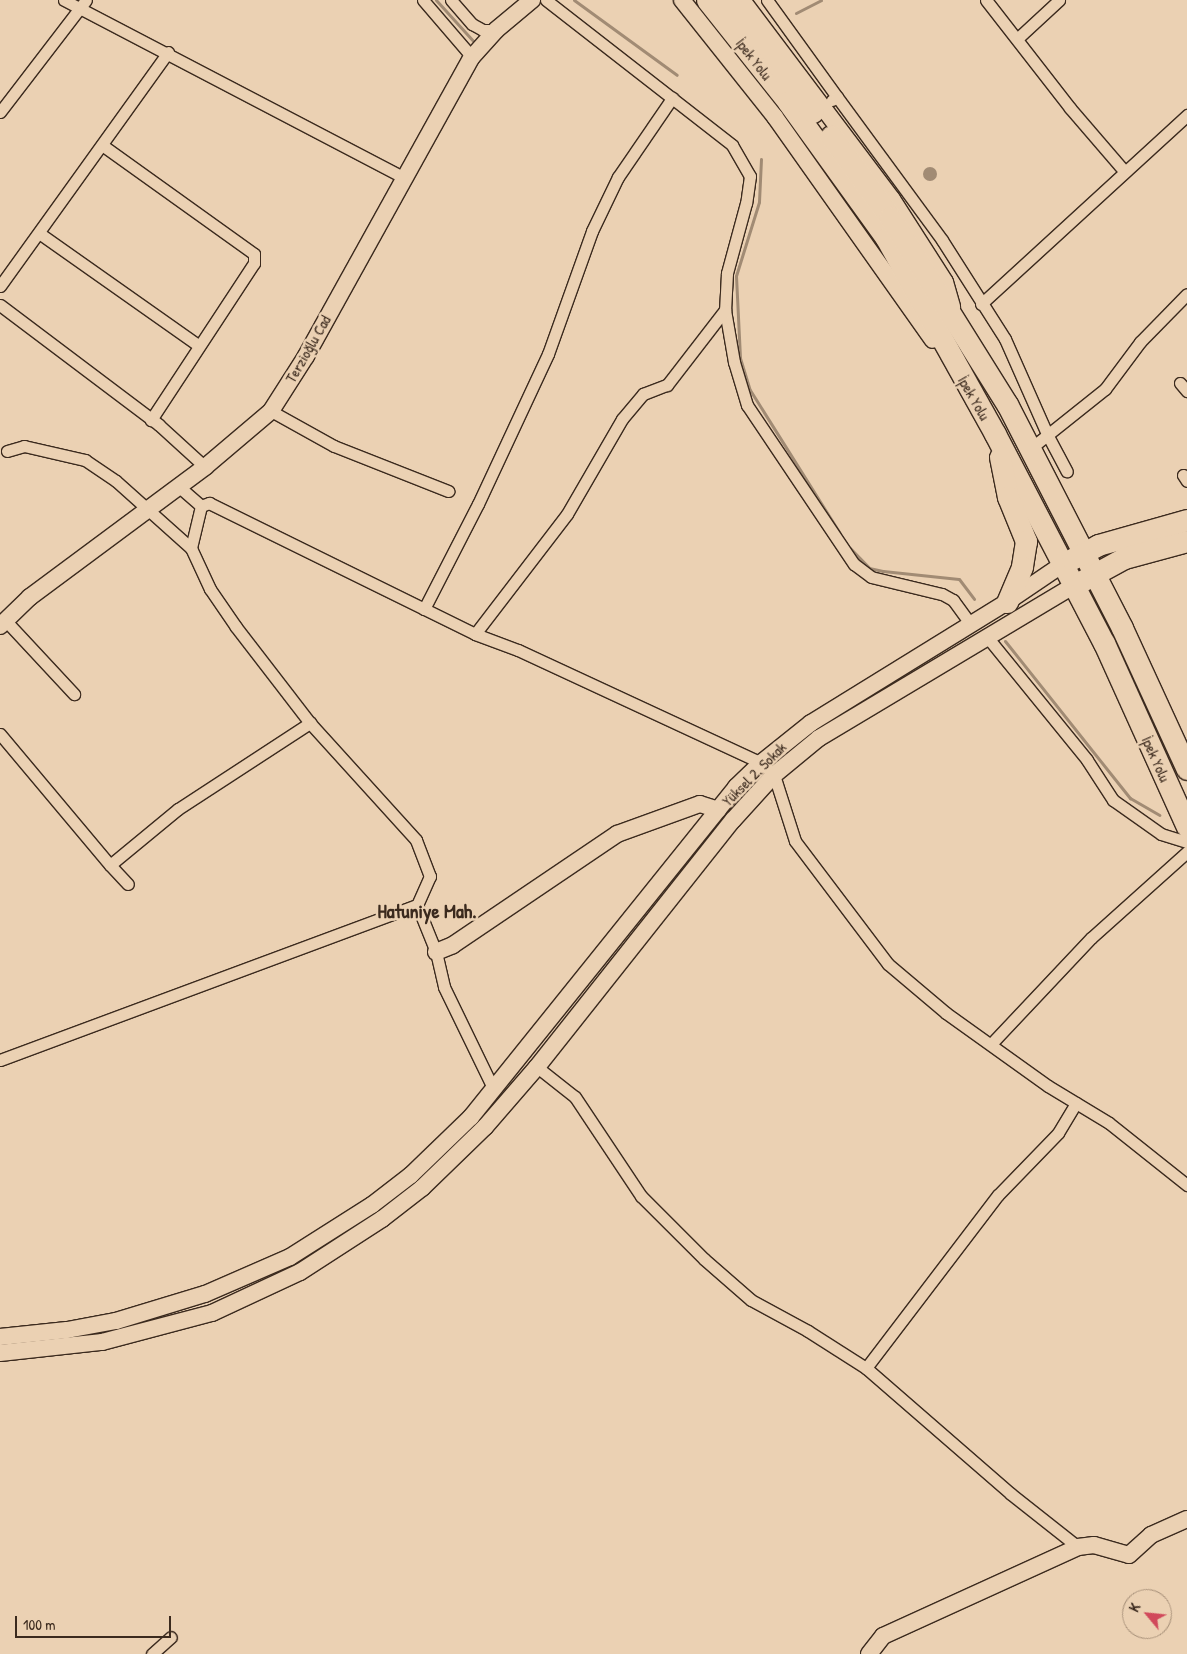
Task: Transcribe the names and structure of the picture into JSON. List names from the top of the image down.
{
  "streets": {
    "highway": ["İpek Yolu"],
    "street": ["Terzioğlu Cad", "Yüksel 2. Sokak"]
  },
  "crossings": [
    ["İpek Yolu", "Yüksel 2. Sokak"]
  ],
  "districts": ["Hatuniye Mah."],
  "scale_bar": "100 m",
  "north": "top left"
}
